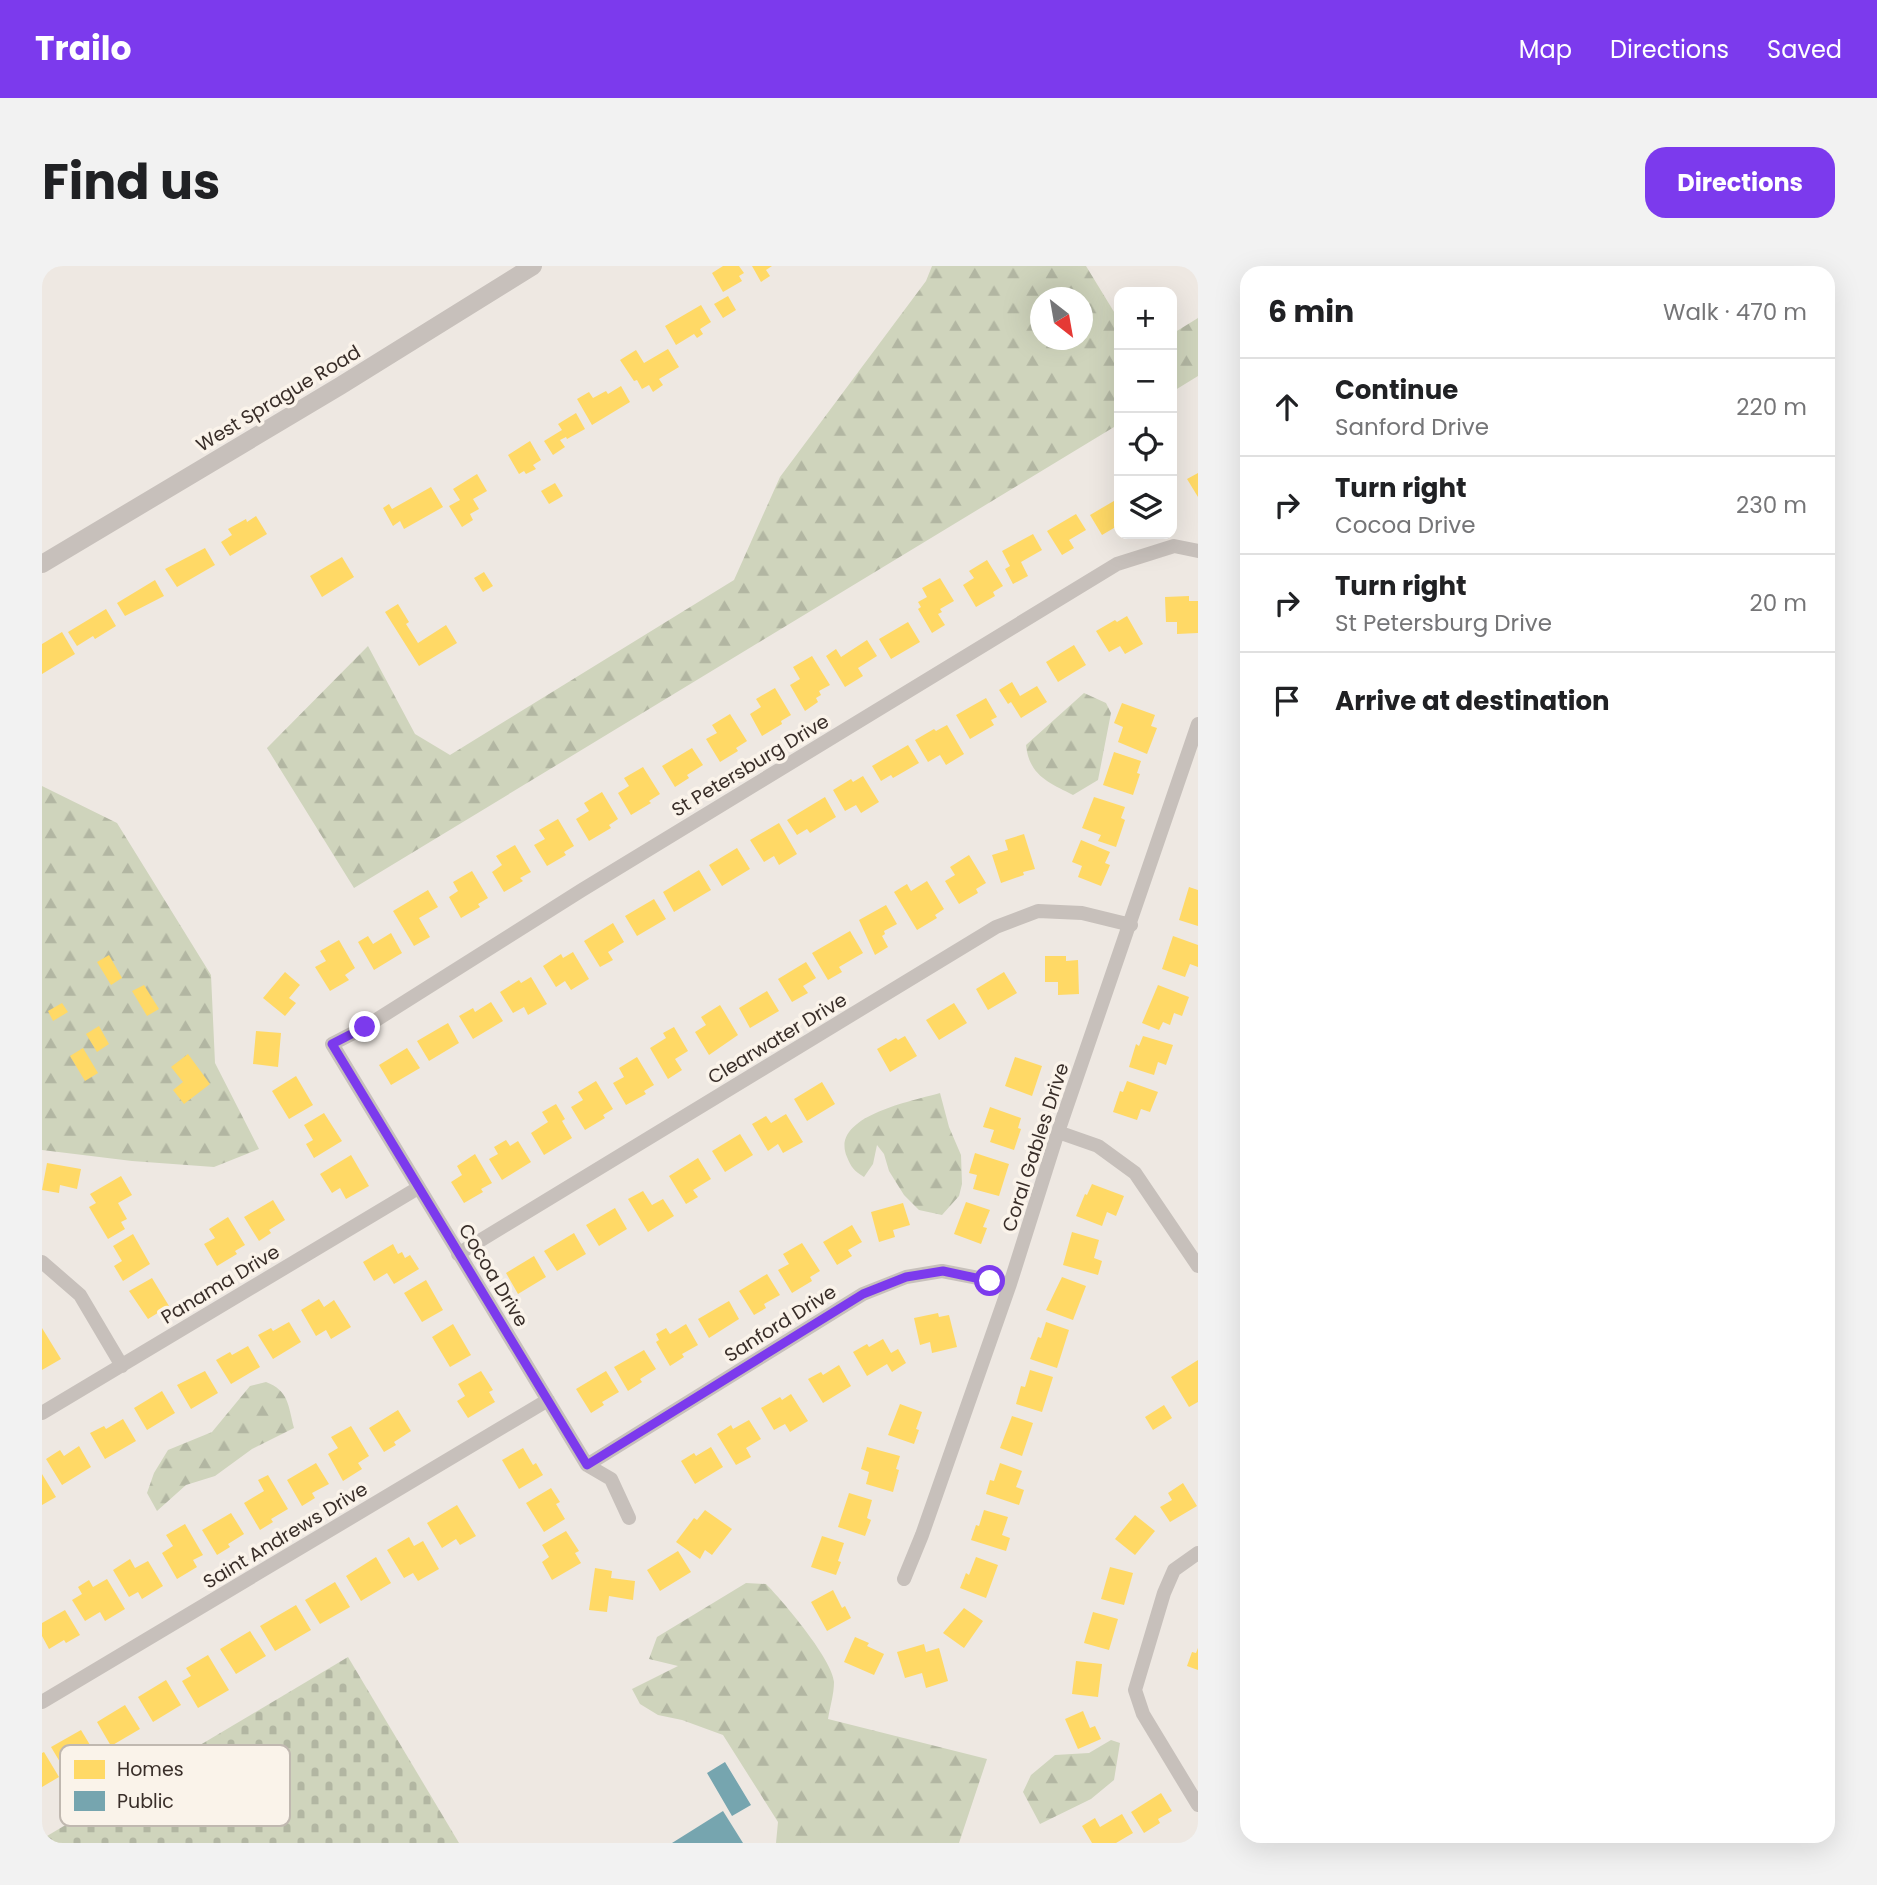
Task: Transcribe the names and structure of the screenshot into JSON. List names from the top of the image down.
{
  "streets": {
    "street": [
      "West Sprague Road",
      "St Petersburg Drive",
      "Clearwater Drive",
      "Coral Gables Drive",
      "Cocoa Drive",
      "Panama Drive",
      "Sanford Drive",
      "Saint Andrews Drive"
    ]
  },
  "crossings": [
    ["St Petersburg Drive", "Cocoa Drive"],
    ["Clearwater Drive", "Coral Gables Drive"],
    ["Clearwater Drive", "Cocoa Drive"],
    ["Coral Gables Drive", "Sanford Drive"],
    ["Cocoa Drive", "Panama Drive"],
    ["Cocoa Drive", "Sanford Drive"],
    ["Cocoa Drive", "Saint Andrews Drive"]
  ],
  "legend": ["Homes", "Public"],
  "north": "bottom right",
  "page": {
    "header": "Trailo",
    "nav": ["Map", "Directions", "Saved"],
    "title": "Find us",
    "buttons": "Directions",
    "heading": ["6 min", "Walk · 470 m"],
    "map_buttons": ["+", "−"],
    "list": [
      ["Continue", "Sanford Drive", "220 m"],
      ["Turn right", "Cocoa Drive", "230 m"],
      ["Turn right", "St Petersburg Drive", "20 m"],
      "Arrive at destination"
    ]
  }
}
